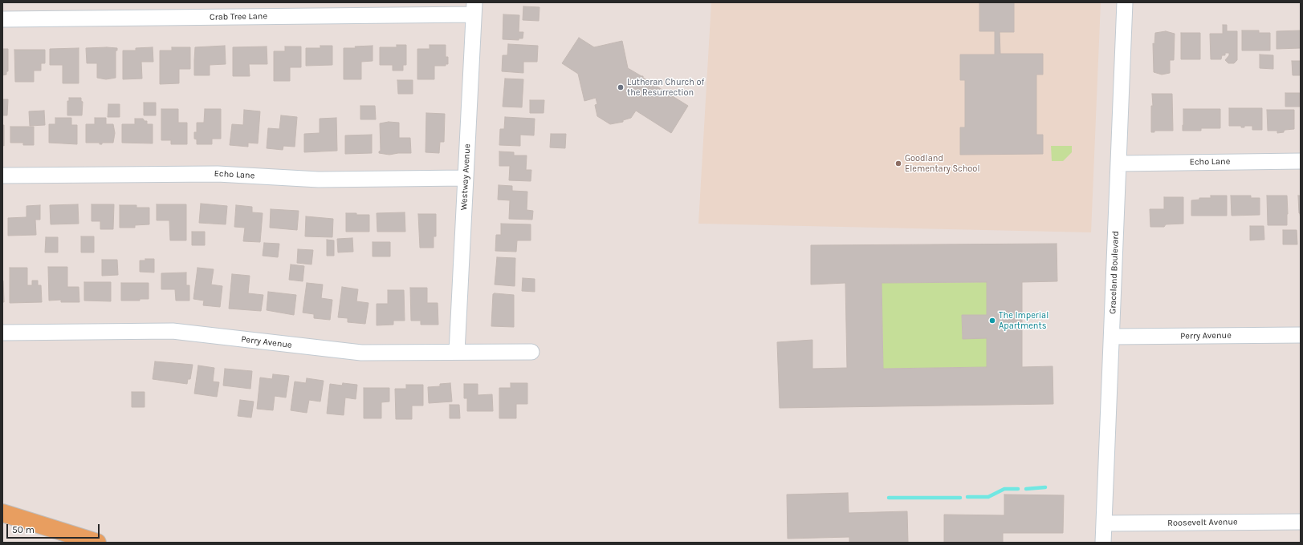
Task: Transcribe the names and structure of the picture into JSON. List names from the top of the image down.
{
  "streets": {
    "street": [
      "Crab Tree Lane",
      "Echo Lane",
      "Westway Avenue",
      "Graceland Boulevard",
      "Perry Avenue",
      "Roosevelt Avenue"
    ]
  },
  "crossings": [
    ["Crab Tree Lane", "Westway Avenue"],
    ["Echo Lane", "Westway Avenue"],
    ["Echo Lane", "Graceland Boulevard"],
    ["Westway Avenue", "Perry Avenue"],
    ["Graceland Boulevard", "Perry Avenue"],
    ["Graceland Boulevard", "Roosevelt Avenue"]
  ],
  "places": ["Lutheran Church of the Resurrection", "Goodland Elementary School", "The Imperial Apartments"],
  "scale_bar": "50 m"
}
